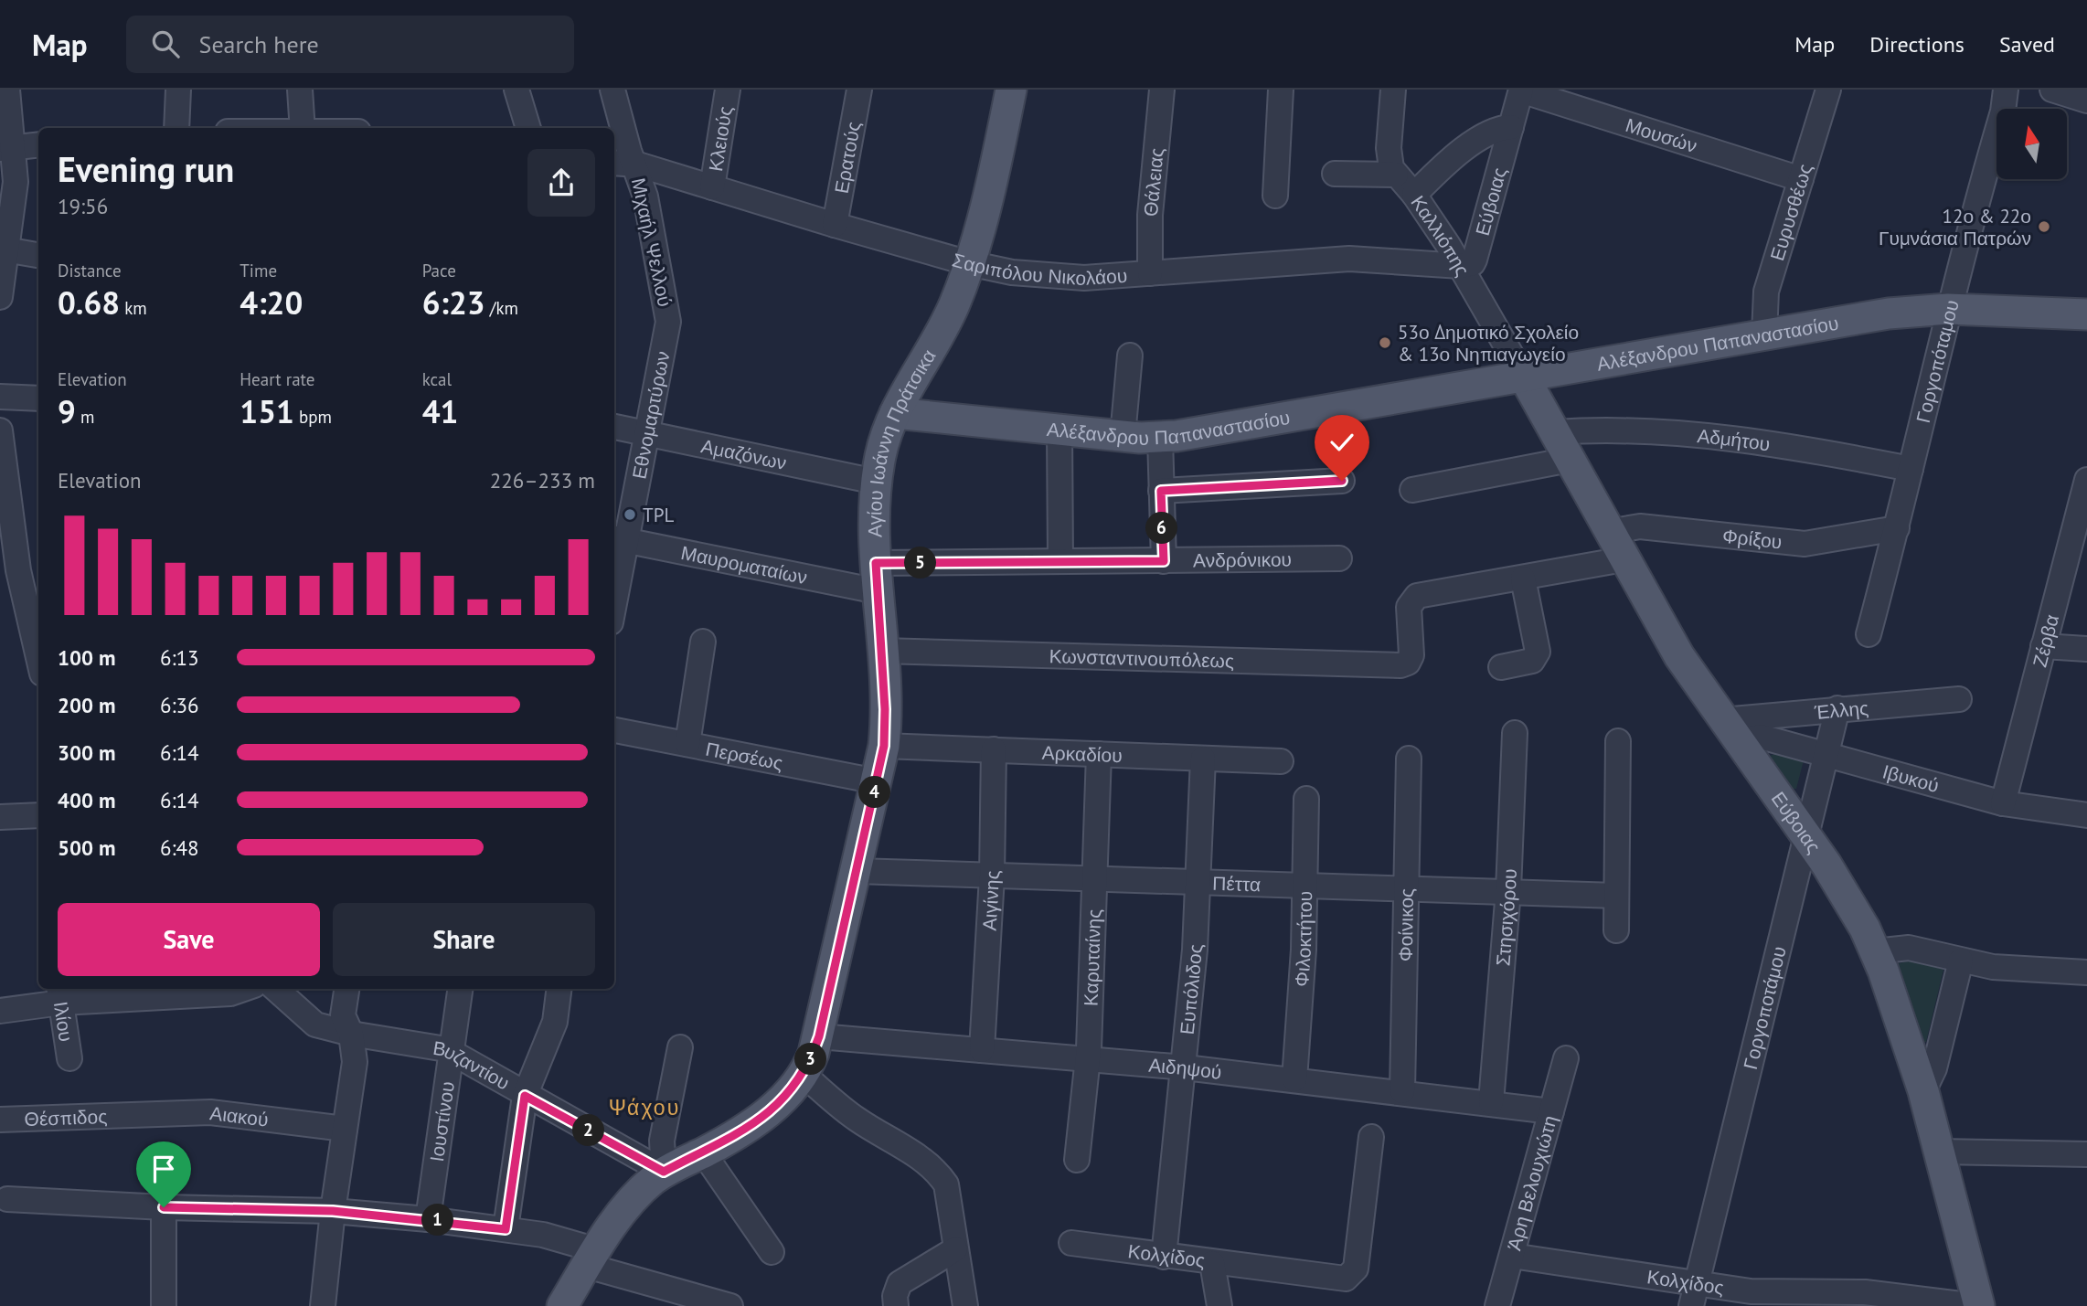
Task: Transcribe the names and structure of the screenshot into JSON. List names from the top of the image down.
{
  "streets": {
    "main road": ["Εύβοιας", "Αλέξανδρου Παπαναστασίου", "Αγίου Ιωάννη Πράτσικα"],
    "street": [
      "Μουσών",
      "Κλειούς",
      "Ερατούς",
      "Θάλειας",
      "Ευρυσθέως",
      "Καλλιόπης",
      "Μιχαήλ Ψελλού",
      "Σαριπόλου Νικολάου",
      "Γοργοπόταμου",
      "Εθνομαρτύρων",
      "Αδμήτου",
      "Αμαζόνων",
      "Φρίξου",
      "Ανδρόνικου",
      "Μαυροματαίων",
      "Ζέρβα",
      "Κωνσταντινουπόλεως",
      "Έλλης",
      "Αρκαδίου",
      "Περσέως",
      "Ιβυκού",
      "Πέττα",
      "Αιγίνης",
      "Στησιχόρου",
      "Φοίνικος",
      "Φιλοκτήτου",
      "Καρυταίνης",
      "Ευπόλιδος",
      "Γοργοποτάμου",
      "Ιλίου",
      "Βυζαντίου",
      "Αιδηψού",
      "Αιακού",
      "Θέσπιδος",
      "Ιουστίνου",
      "Άρη Βελουχιώτη",
      "Κολχίδος"
    ]
  },
  "crossings": [
    ["Μουσών", "Εύβοιας"],
    ["Μουσών", "Ευρυσθέως"],
    ["Κλειούς", "Σαριπόλου Νικολάου"],
    ["Ερατούς", "Σαριπόλου Νικολάου"],
    ["Θάλειας", "Σαριπόλου Νικολάου"],
    ["Εύβοιας", "Καλλιόπης"],
    ["Εύβοιας", "Σαριπόλου Νικολάου"],
    ["Εύβοιας", "Αλέξανδρου Παπαναστασίου"],
    ["Εύβοιας", "Αδμήτου"],
    ["Εύβοιας", "Φρίξου"],
    ["Εύβοιας", "Έλλης"],
    ["Εύβοιας", "Ιβυκού"],
    ["Εύβοιας", "Γοργοποτάμου"],
    ["Εύβοιας", "Κολχίδος"],
    ["Ευρυσθέως", "Αλέξανδρου Παπαναστασίου"],
    ["Καλλιόπης", "Σαριπόλου Νικολάου"],
    ["Καλλιόπης", "Αλέξανδρου Παπαναστασίου"],
    ["Μιχαήλ Ψελλού", "Σαριπόλου Νικολάου"],
    ["Μιχαήλ Ψελλού", "Εθνομαρτύρων"],
    ["Σαριπόλου Νικολάου", "Αγίου Ιωάννη Πράτσικα"],
    ["Αλέξανδρου Παπαναστασίου", "Γοργοπόταμου"],
    ["Αλέξανδρου Παπαναστασίου", "Αγίου Ιωάννη Πράτσικα"],
    ["Γοργοπόταμου", "Αδμήτου"],
    ["Γοργοπόταμου", "Φρίξου"],
    ["Εθνομαρτύρων", "Αμαζόνων"],
    ["Εθνομαρτύρων", "Μαυροματαίων"],
    ["Αγίου Ιωάννη Πράτσικα", "Αμαζόνων"],
    ["Αγίου Ιωάννη Πράτσικα", "Ανδρόνικου"],
    ["Αγίου Ιωάννη Πράτσικα", "Μαυροματαίων"],
    ["Αγίου Ιωάννη Πράτσικα", "Κωνσταντινουπόλεως"],
    ["Αγίου Ιωάννη Πράτσικα", "Αρκαδίου"],
    ["Αγίου Ιωάννη Πράτσικα", "Περσέως"],
    ["Αγίου Ιωάννη Πράτσικα", "Πέττα"],
    ["Αγίου Ιωάννη Πράτσικα", "Βυζαντίου"],
    ["Αγίου Ιωάννη Πράτσικα", "Αιδηψού"],
    ["Ανδρόνικου", "Μαυροματαίων"],
    ["Ζέρβα", "Ιβυκού"],
    ["Έλλης", "Ιβυκού"],
    ["Έλλης", "Γοργοποτάμου"],
    ["Αρκαδίου", "Αιγίνης"],
    ["Αρκαδίου", "Καρυταίνης"],
    ["Αρκαδίου", "Ευπόλιδος"],
    ["Ιβυκού", "Γοργοποτάμου"],
    ["Πέττα", "Αιγίνης"],
    ["Πέττα", "Στησιχόρου"],
    ["Πέττα", "Φοίνικος"],
    ["Πέττα", "Φιλοκτήτου"],
    ["Πέττα", "Καρυταίνης"],
    ["Πέττα", "Ευπόλιδος"],
    ["Αιγίνης", "Αιδηψού"],
    ["Στησιχόρου", "Αιδηψού"],
    ["Φοίνικος", "Αιδηψού"],
    ["Φιλοκτήτου", "Αιδηψού"],
    ["Καρυταίνης", "Αιδηψού"],
    ["Ευπόλιδος", "Αιδηψού"],
    ["Ευπόλιδος", "Κολχίδος"],
    ["Γοργοποτάμου", "Κολχίδος"],
    ["Βυζαντίου", "Ιουστίνου"],
    ["Αιδηψού", "Άρη Βελουχιώτη"],
    ["Αιακού", "Θέσπιδος"],
    ["Άρη Βελουχιώτη", "Κολχίδος"]
  ],
  "districts": ["Ψάχου"],
  "places": ["12ο & 22ο Γυμνάσια Πατρών", "53ο Δημοτικό Σχολείο & 13ο Νηπιαγωγείο", "TPL"],
  "north": "top",
  "page": {
    "header": "Map",
    "search": "Search here",
    "nav": ["Map", "Directions", "Saved"],
    "heading": ["Evening run", "19:56"],
    "stats": [
      ["Distance", "0.68 km"],
      ["Time", "4:20"],
      ["Pace", "6:23 /km"],
      ["Elevation", "9 m"],
      ["Heart rate", "151 bpm"],
      ["kcal", "41"]
    ],
    "chart": ["Elevation", "226–233 m"],
    "pins": [
      "6",
      "5",
      "4",
      "3",
      "2",
      "1"
    ],
    "list": [
      {
        "name": "100 m",
        "note": "6:13"
      },
      {
        "name": "200 m",
        "note": "6:36"
      },
      {
        "name": "300 m",
        "note": "6:14"
      },
      {
        "name": "400 m",
        "note": "6:14"
      },
      {
        "name": "500 m",
        "note": "6:48"
      }
    ],
    "buttons": ["Save", "Share"]
  }
}
